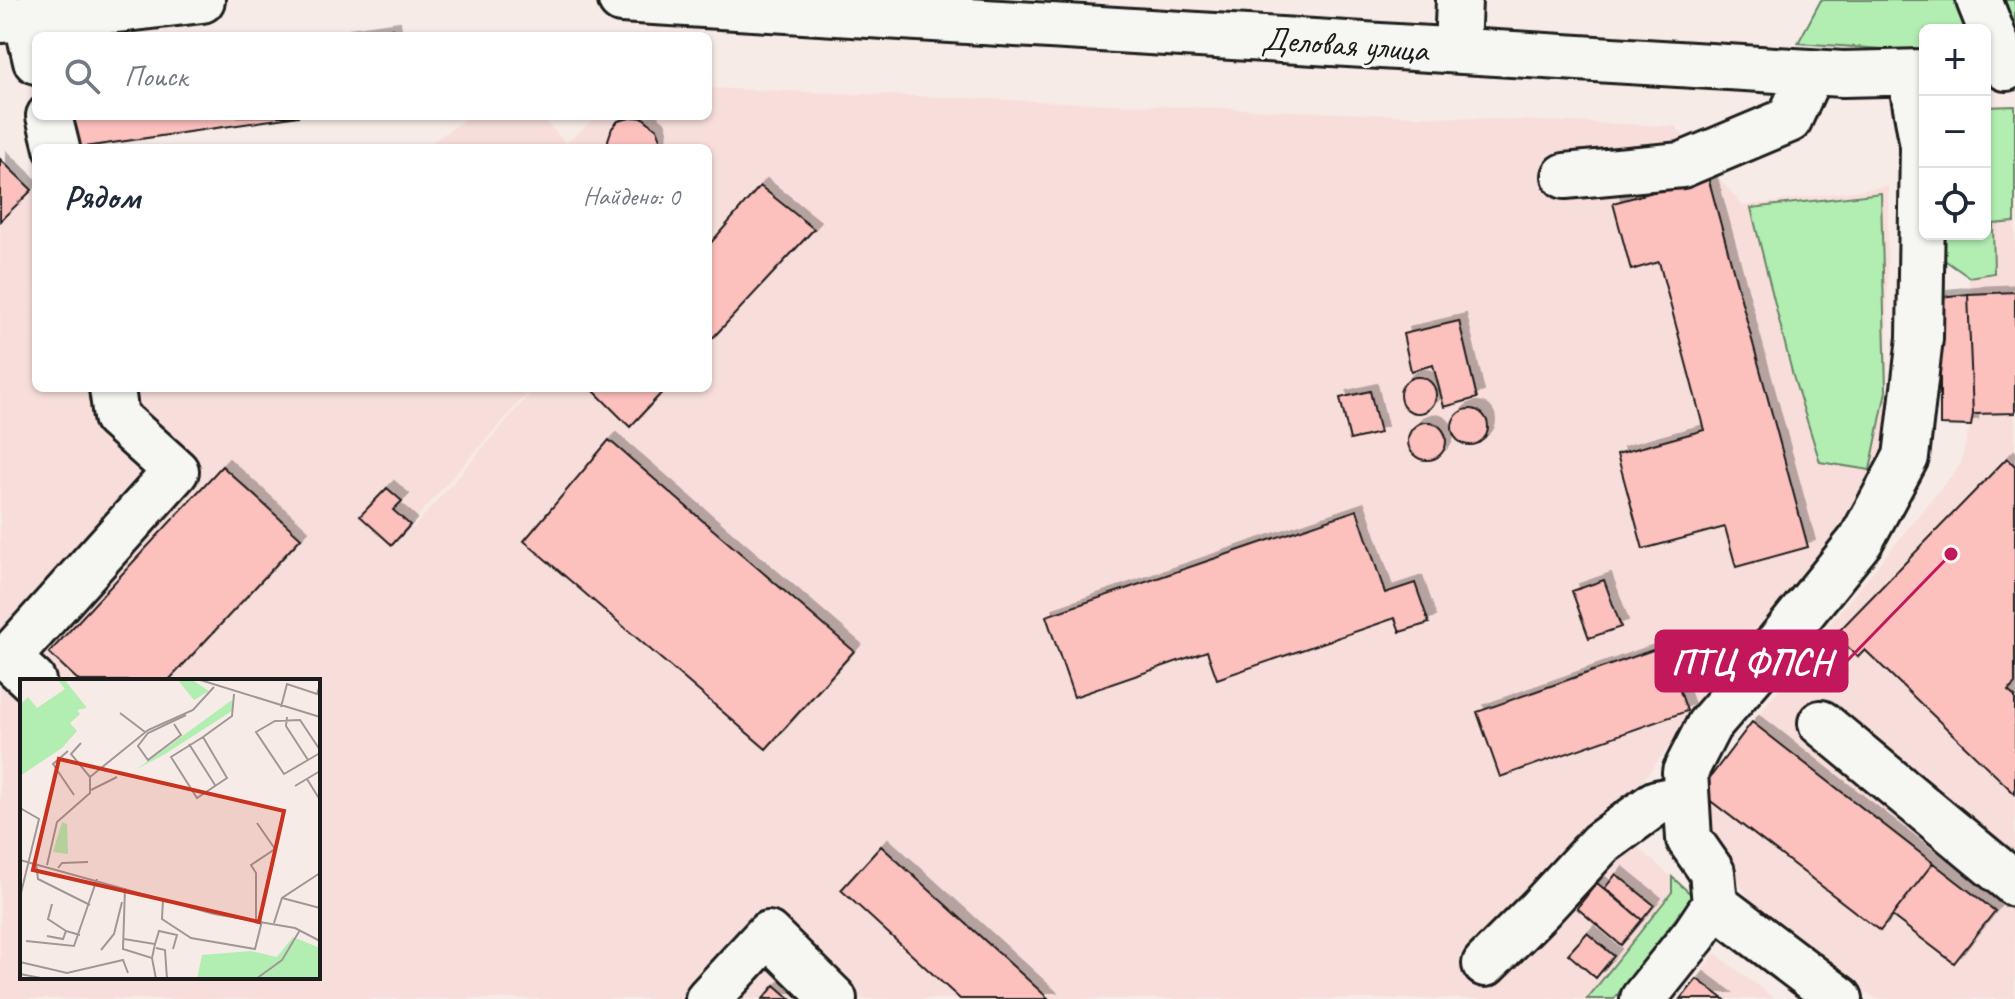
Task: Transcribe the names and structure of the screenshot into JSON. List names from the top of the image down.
{
  "streets": {
    "street": ["Деловая улица"]
  },
  "places": ["ПТЦ ФПСН"],
  "page": {
    "map_buttons": ["+", "−"],
    "search": "Поиск",
    "heading": ["Рядом", "Найдено: 0"]
  }
}
